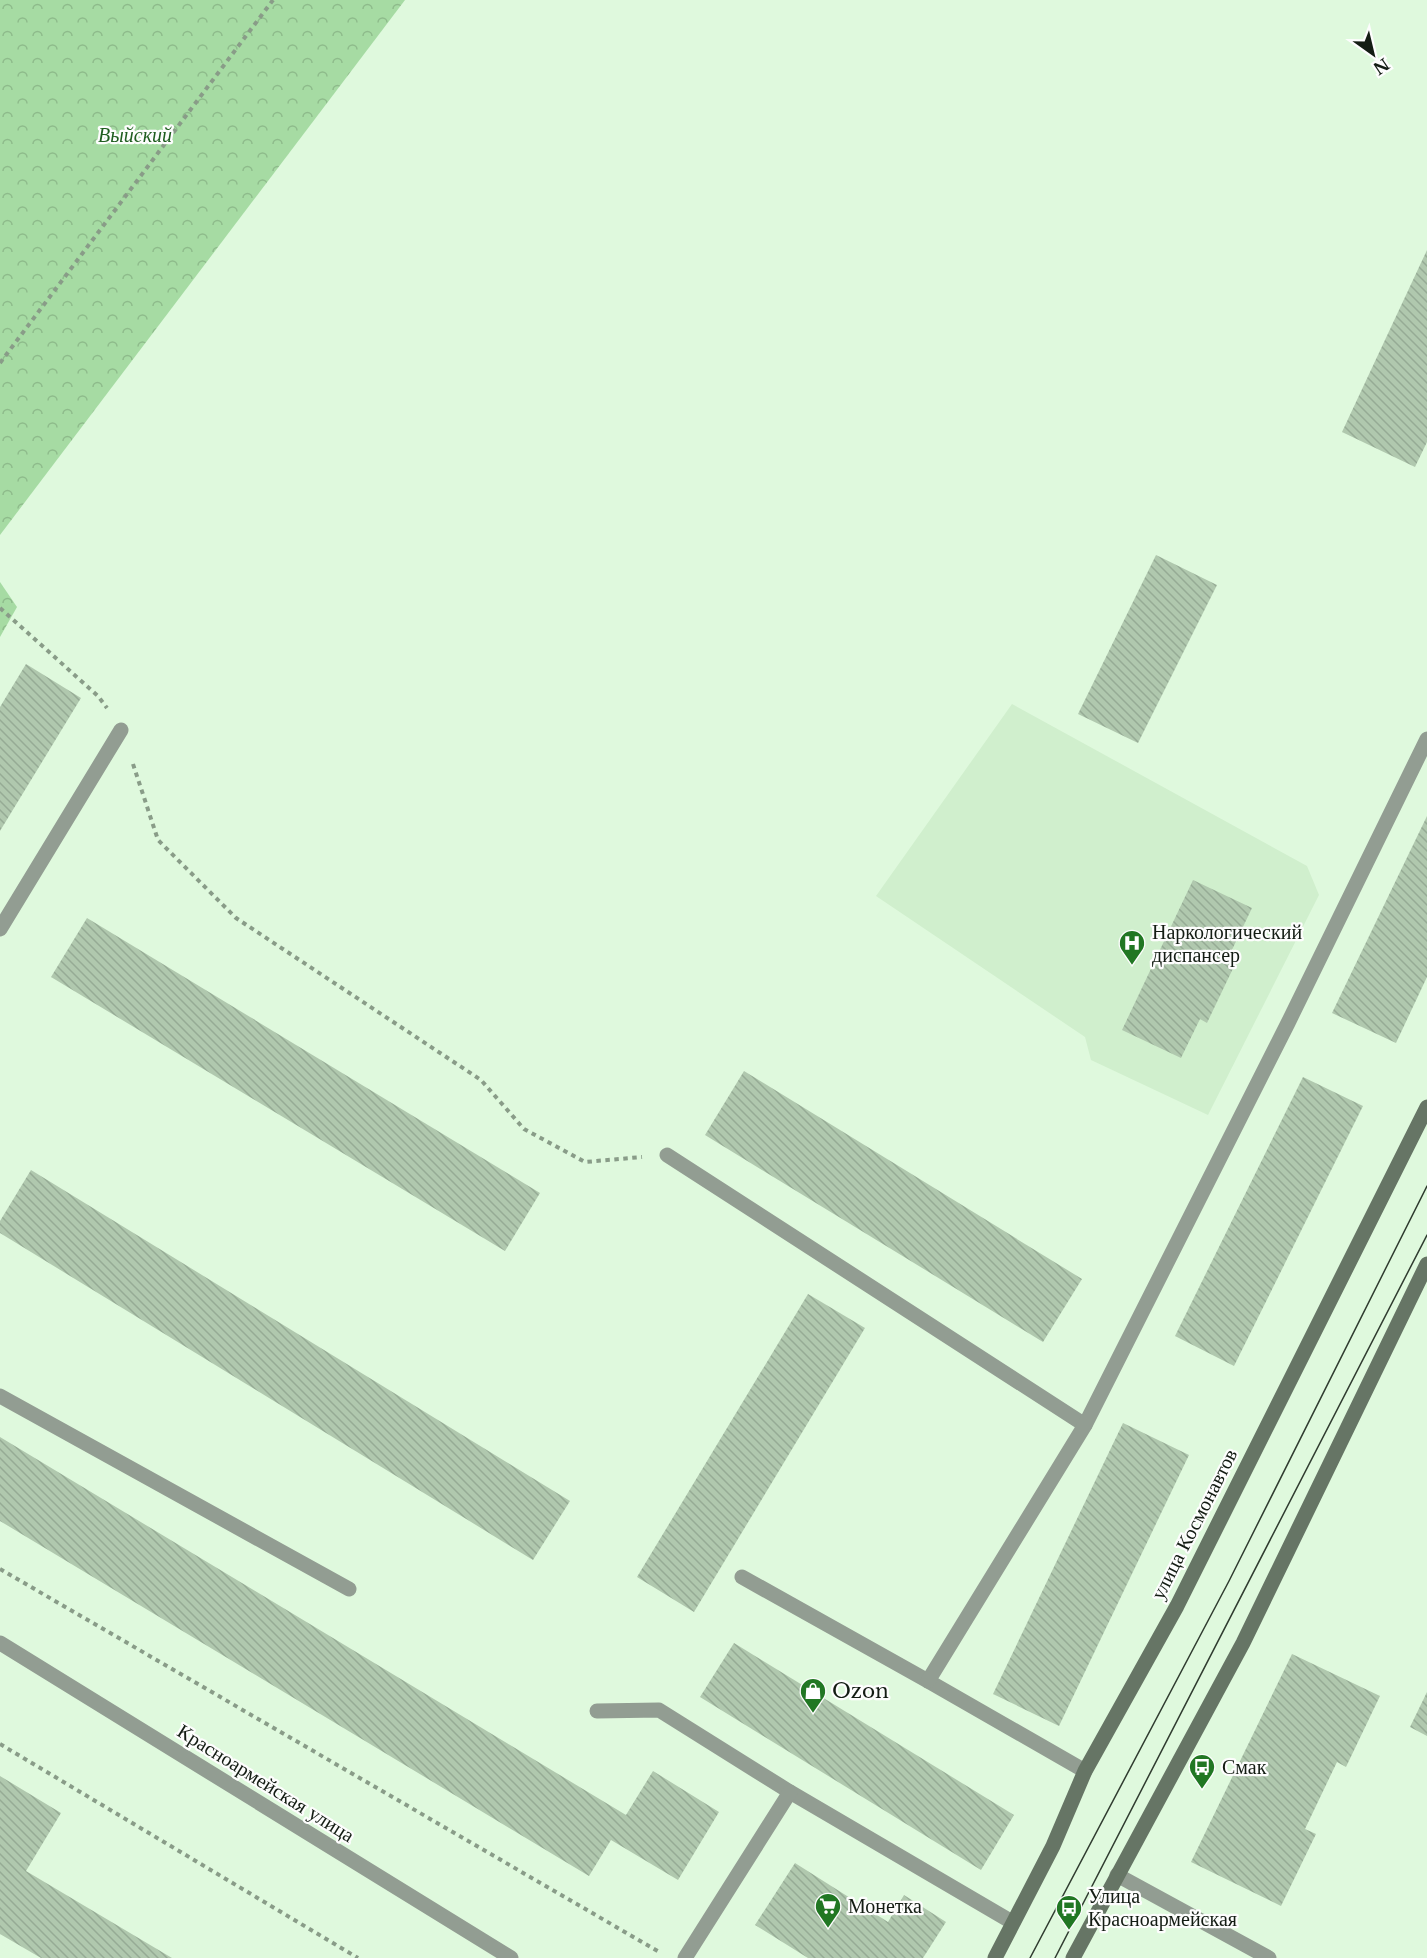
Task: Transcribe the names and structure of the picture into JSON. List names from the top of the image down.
{
  "streets": {
    "main road": ["улица Космонавтов"],
    "street": ["Красноармейская улица"]
  },
  "parks": ["Выйский"],
  "places": {
    "hospital": ["Наркологический диспансер"],
    "shop": ["Ozon"],
    "bus stop": ["Смак", "Улица Красноармейская"],
    "supermarket": ["Монетка"]
  },
  "north": "bottom right"
}
